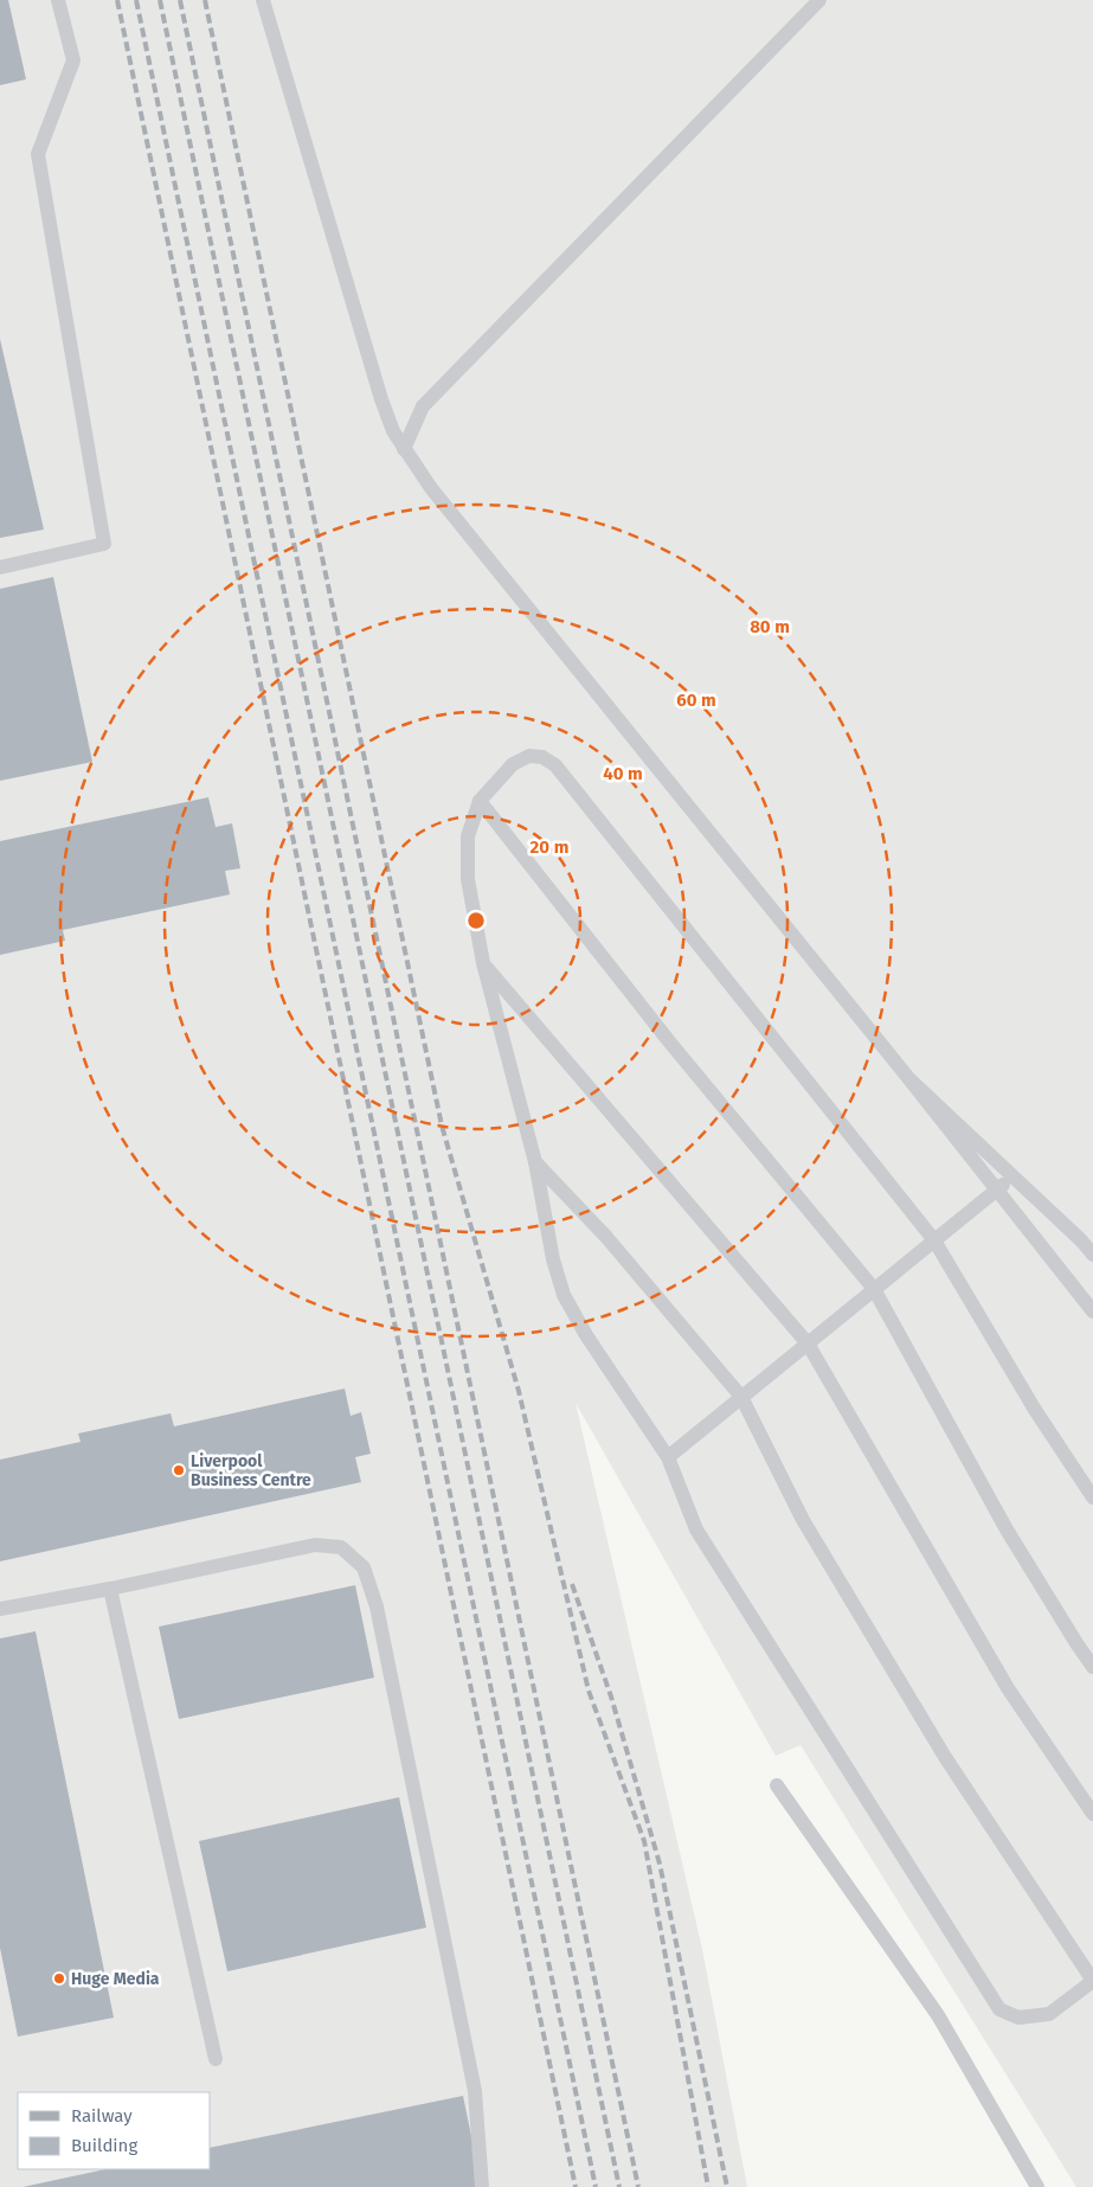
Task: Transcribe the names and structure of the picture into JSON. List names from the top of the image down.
{
  "places": ["Liverpool Business Centre", "Huge Media"],
  "legend": ["Railway", "Building"],
  "rings": [
    "80 m",
    "60 m",
    "40 m",
    "20 m"
  ]
}
